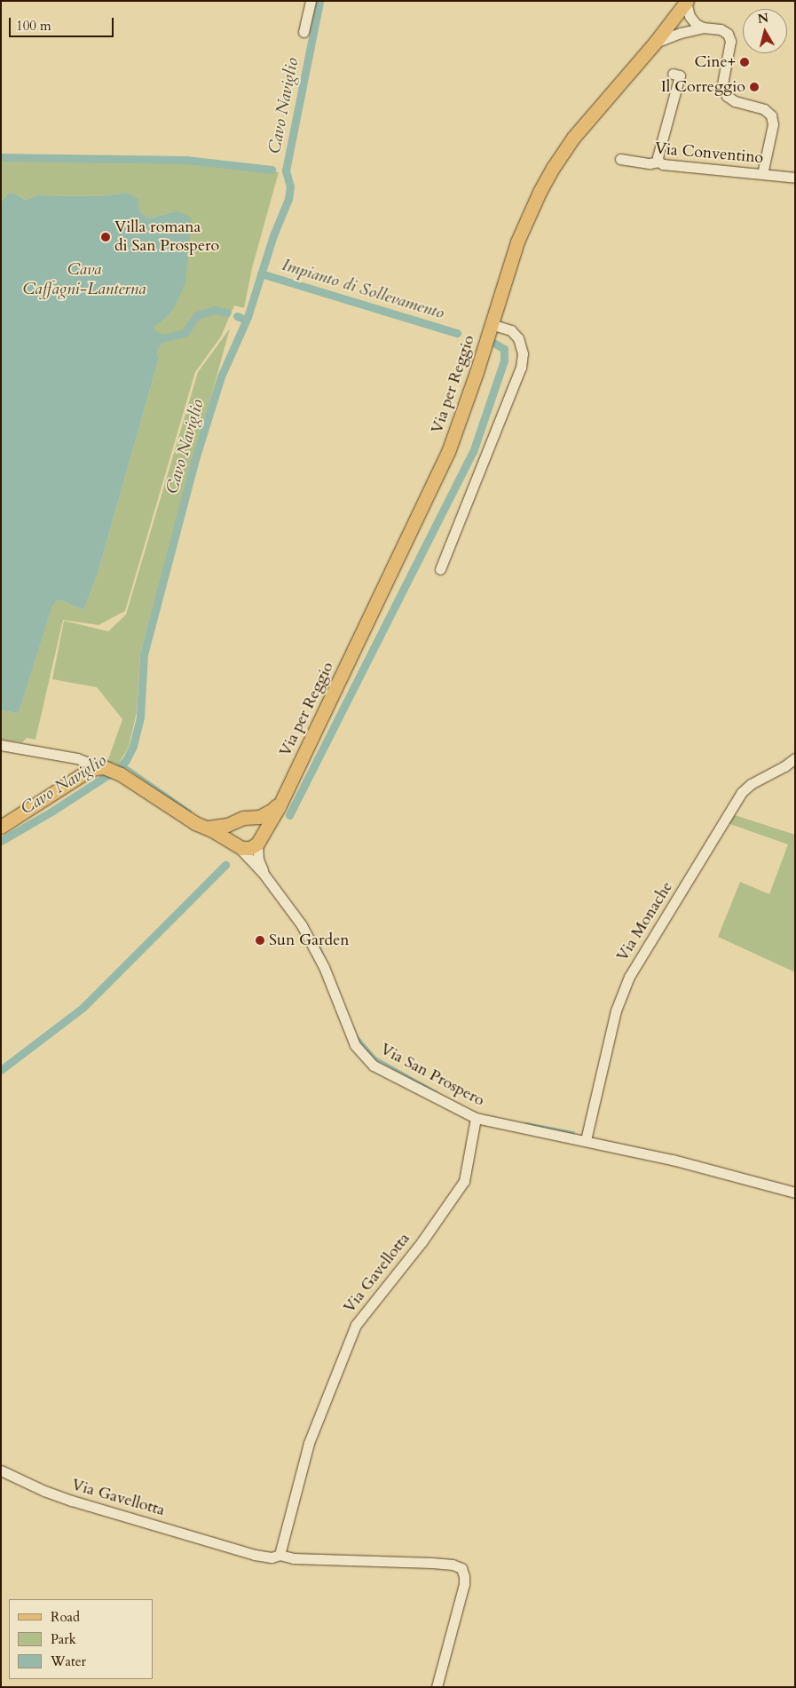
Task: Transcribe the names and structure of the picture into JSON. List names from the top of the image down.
{
  "streets": {
    "main road": ["Via per Reggio"],
    "street": [
      "Via Conventino",
      "Via Monache",
      "Via San Prospero",
      "Via Gavellotta"
    ]
  },
  "crossings": [
    ["Via per Reggio", "Via San Prospero"],
    ["Via Monache", "Via San Prospero"],
    ["Via San Prospero", "Via Gavellotta"]
  ],
  "water": ["Cavo Naviglio", "Cava Caffagni-Lanterna", "Impianto di Sollevamento"],
  "places": [
    "Cine+",
    "Il Correggio",
    "Villa romana di San Prospero",
    "Sun Garden"
  ],
  "legend": ["Road", "Park", "Water"],
  "scale_bar": "100 m",
  "north": "top"
}
